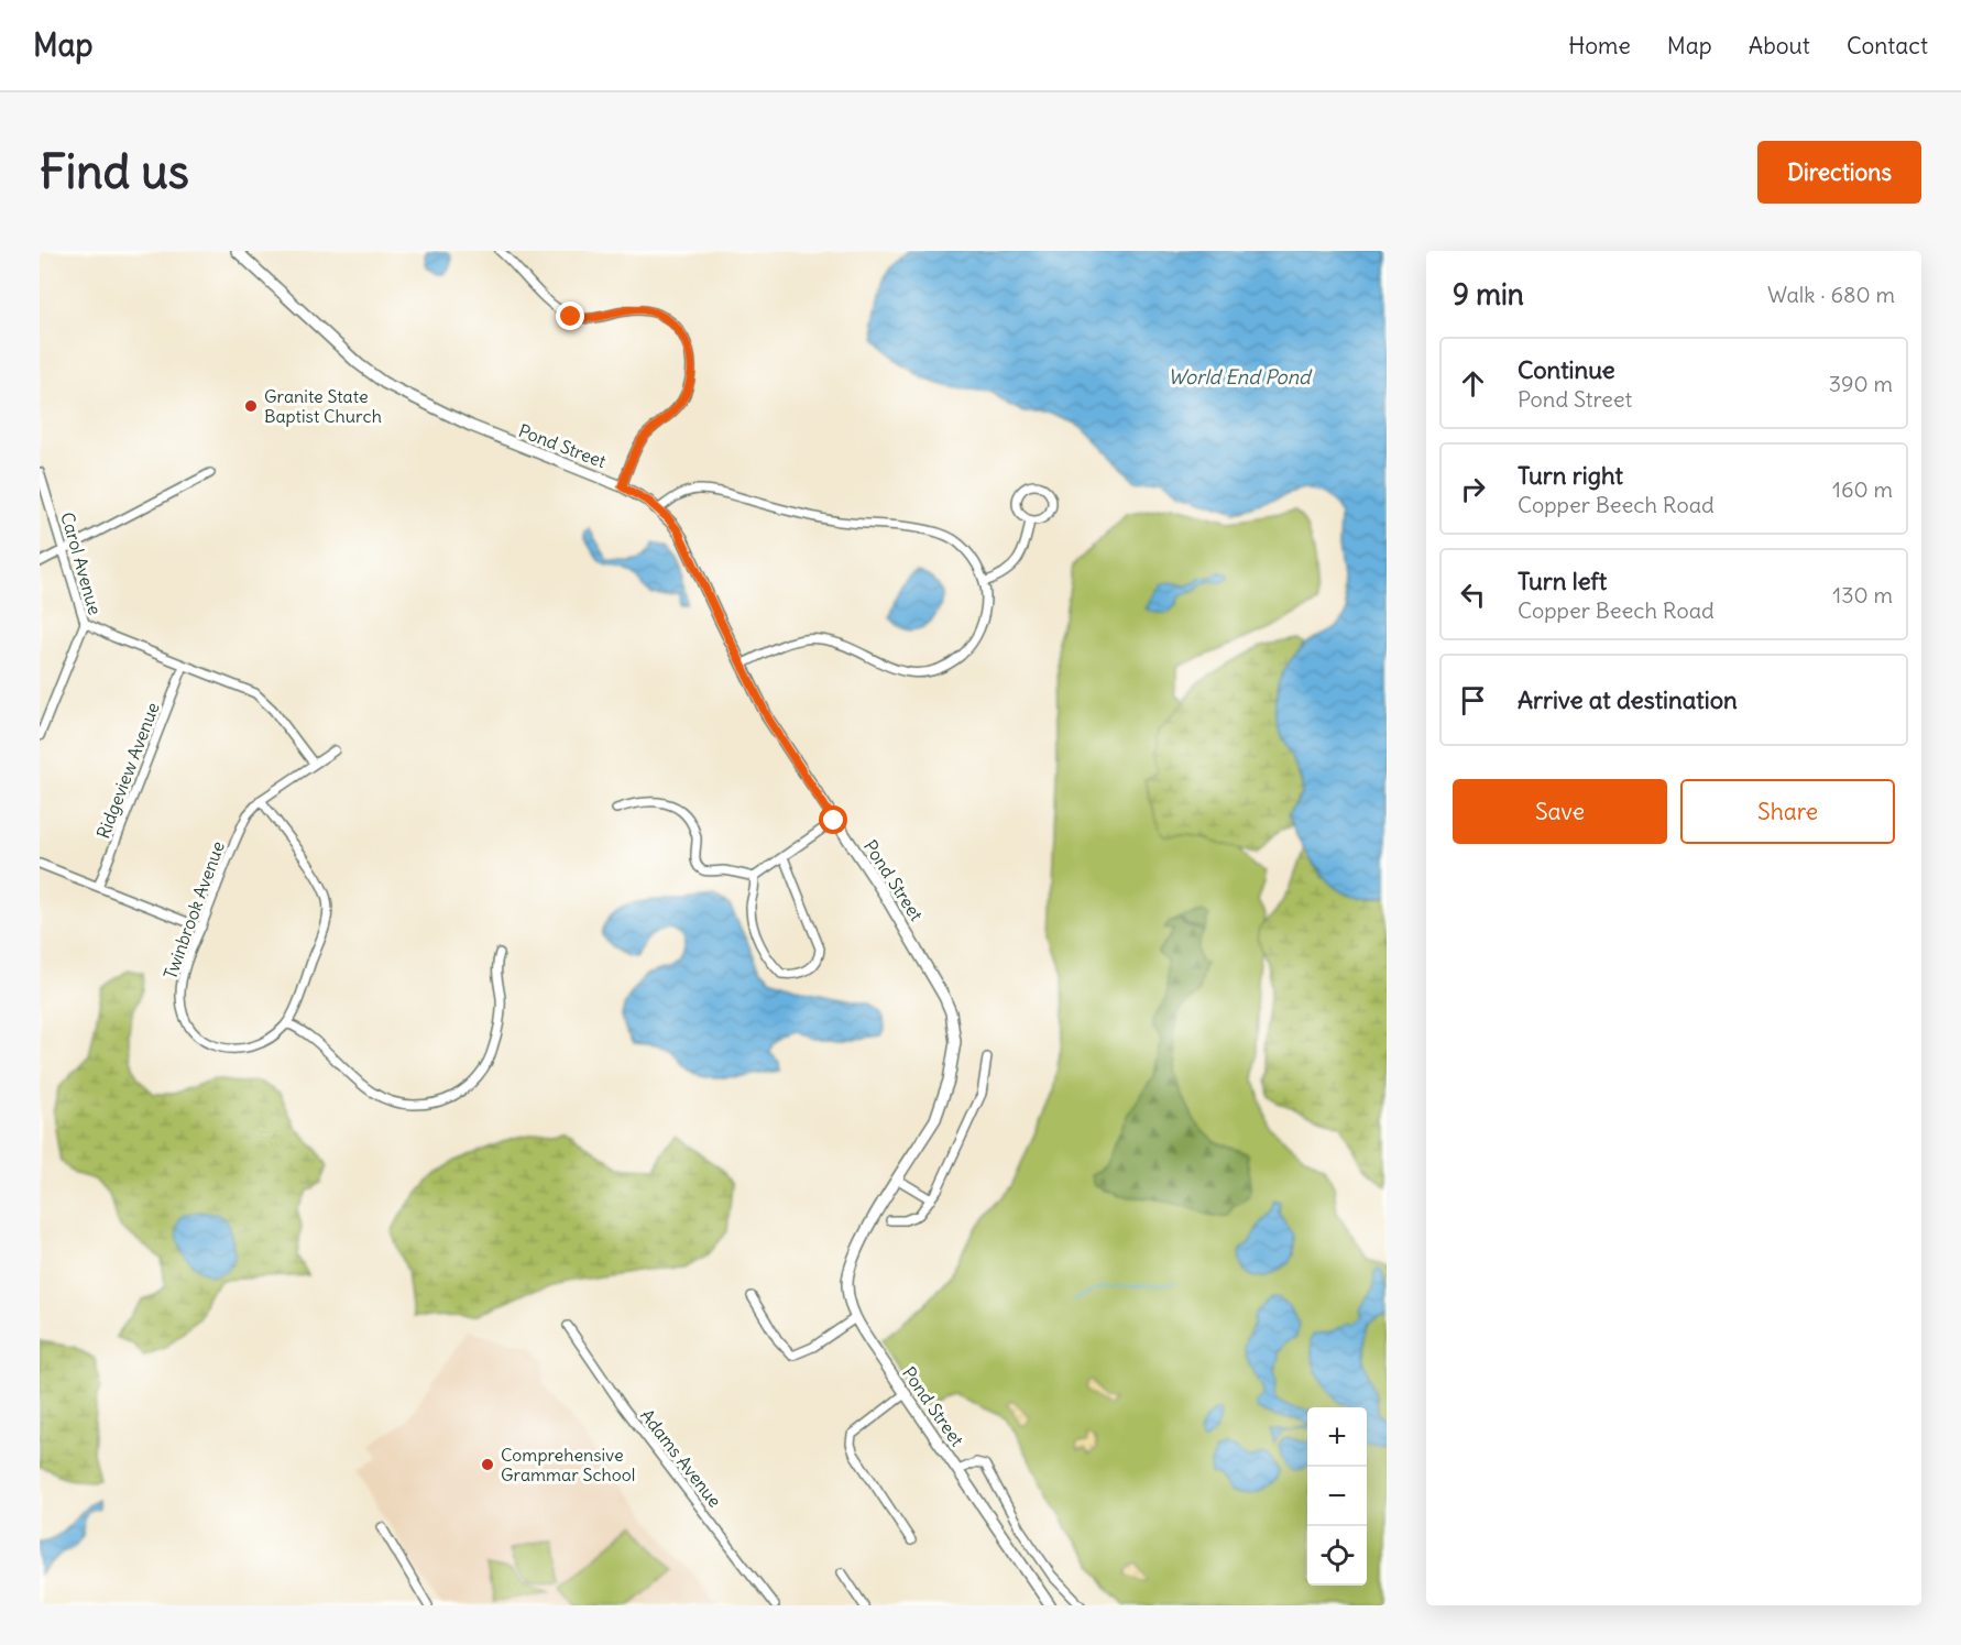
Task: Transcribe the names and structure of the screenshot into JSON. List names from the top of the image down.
{
  "streets": {
    "street": [
      "Pond Street",
      "Carol Avenue",
      "Ridgeview Avenue",
      "Twinbrook Avenue",
      "Adams Avenue"
    ]
  },
  "water": ["World End Pond"],
  "places": ["Granite State Baptist Church", "Comprehensive Grammar School"],
  "page": {
    "header": "Map",
    "nav": [
      "Home",
      "Map",
      "About",
      "Contact"
    ],
    "buttons": [
      "Directions",
      ["Save", "Share"]
    ],
    "title": "Find us",
    "heading": ["9 min", "Walk · 680 m"],
    "list": [
      ["Continue", "Pond Street", "390 m"],
      ["Turn right", "Copper Beech Road", "160 m"],
      ["Turn left", "Copper Beech Road", "130 m"],
      "Arrive at destination"
    ],
    "map_buttons": ["+", "−"]
  }
}
